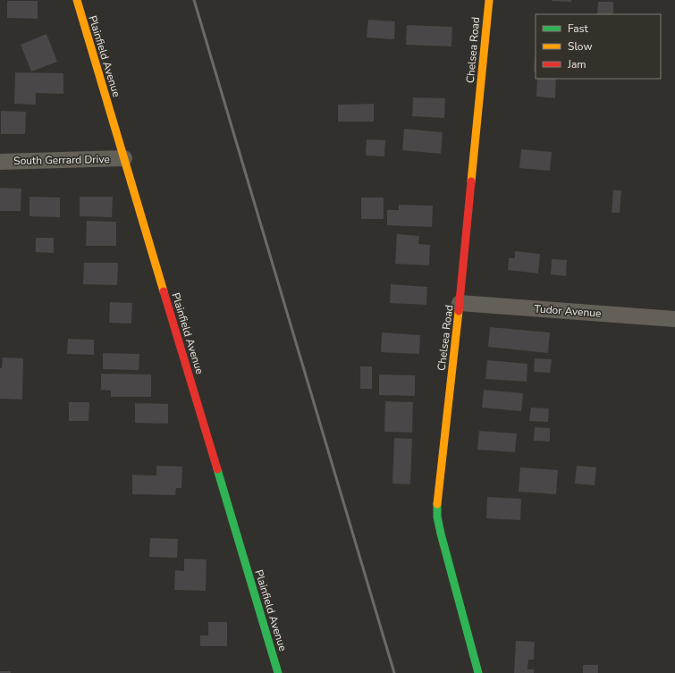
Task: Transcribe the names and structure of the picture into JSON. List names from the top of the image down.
{
  "streets": {
    "street": [
      "Chelsea Road",
      "Plainfield Avenue",
      "South Gerrard Drive",
      "Tudor Avenue"
    ]
  },
  "crossings": [
    ["Chelsea Road", "Tudor Avenue"],
    ["Plainfield Avenue", "South Gerrard Drive"]
  ],
  "legend": ["Fast", "Slow", "Jam"]
}
